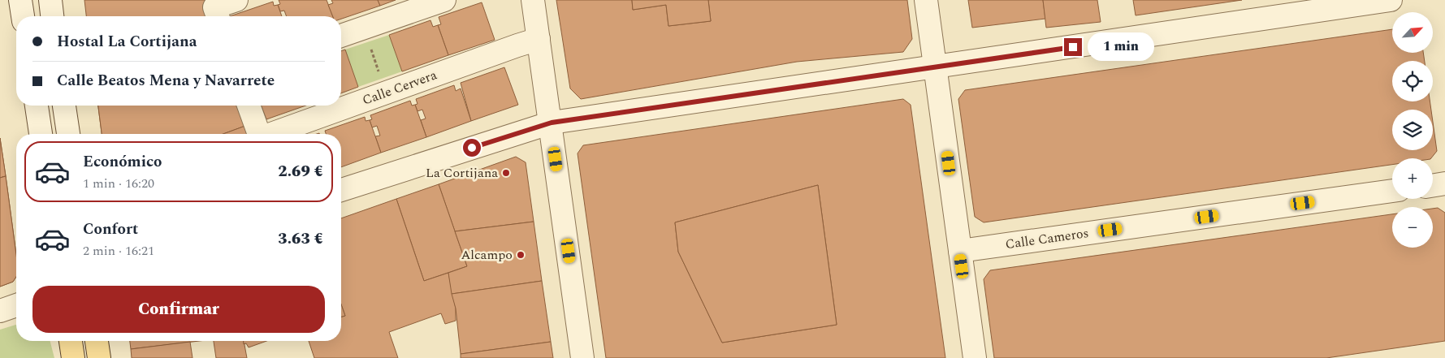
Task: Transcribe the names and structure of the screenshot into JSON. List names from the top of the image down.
{
  "streets": {
    "street": ["Calle Cervera", "Calle Cameros"]
  },
  "places": ["La Cortijana", "Alcampo"],
  "north": "top right",
  "page": {
    "map_buttons": ["+", "−"],
    "banner": ["Hostal La Cortijana", "Calle Beatos Mena y Navarrete"],
    "bubble": "1 min",
    "list": [
      {
        "name": "Económico",
        "note": "1 min · 16:20",
        "value": "2.69 €"
      },
      {
        "name": "Confort",
        "note": "2 min · 16:21",
        "value": "3.63 €"
      }
    ],
    "buttons": "Confirmar"
  }
}
